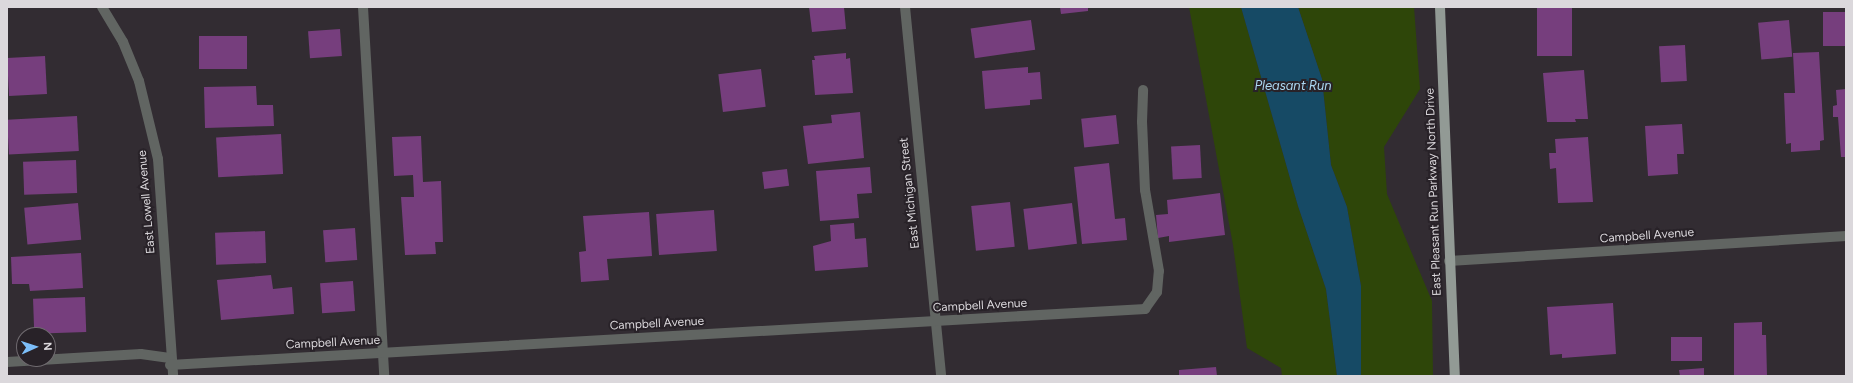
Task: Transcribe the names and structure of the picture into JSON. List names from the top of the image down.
{
  "streets": {
    "main road": ["East Pleasant Run Parkway North Drive"],
    "street": ["East Michigan Street", "East Lowell Avenue", "Campbell Avenue"]
  },
  "crossings": [
    ["East Pleasant Run Parkway North Drive", "Campbell Avenue"],
    ["East Michigan Street", "Campbell Avenue"],
    ["East Lowell Avenue", "Campbell Avenue"]
  ],
  "water": ["Pleasant Run"],
  "north": "right"
}
